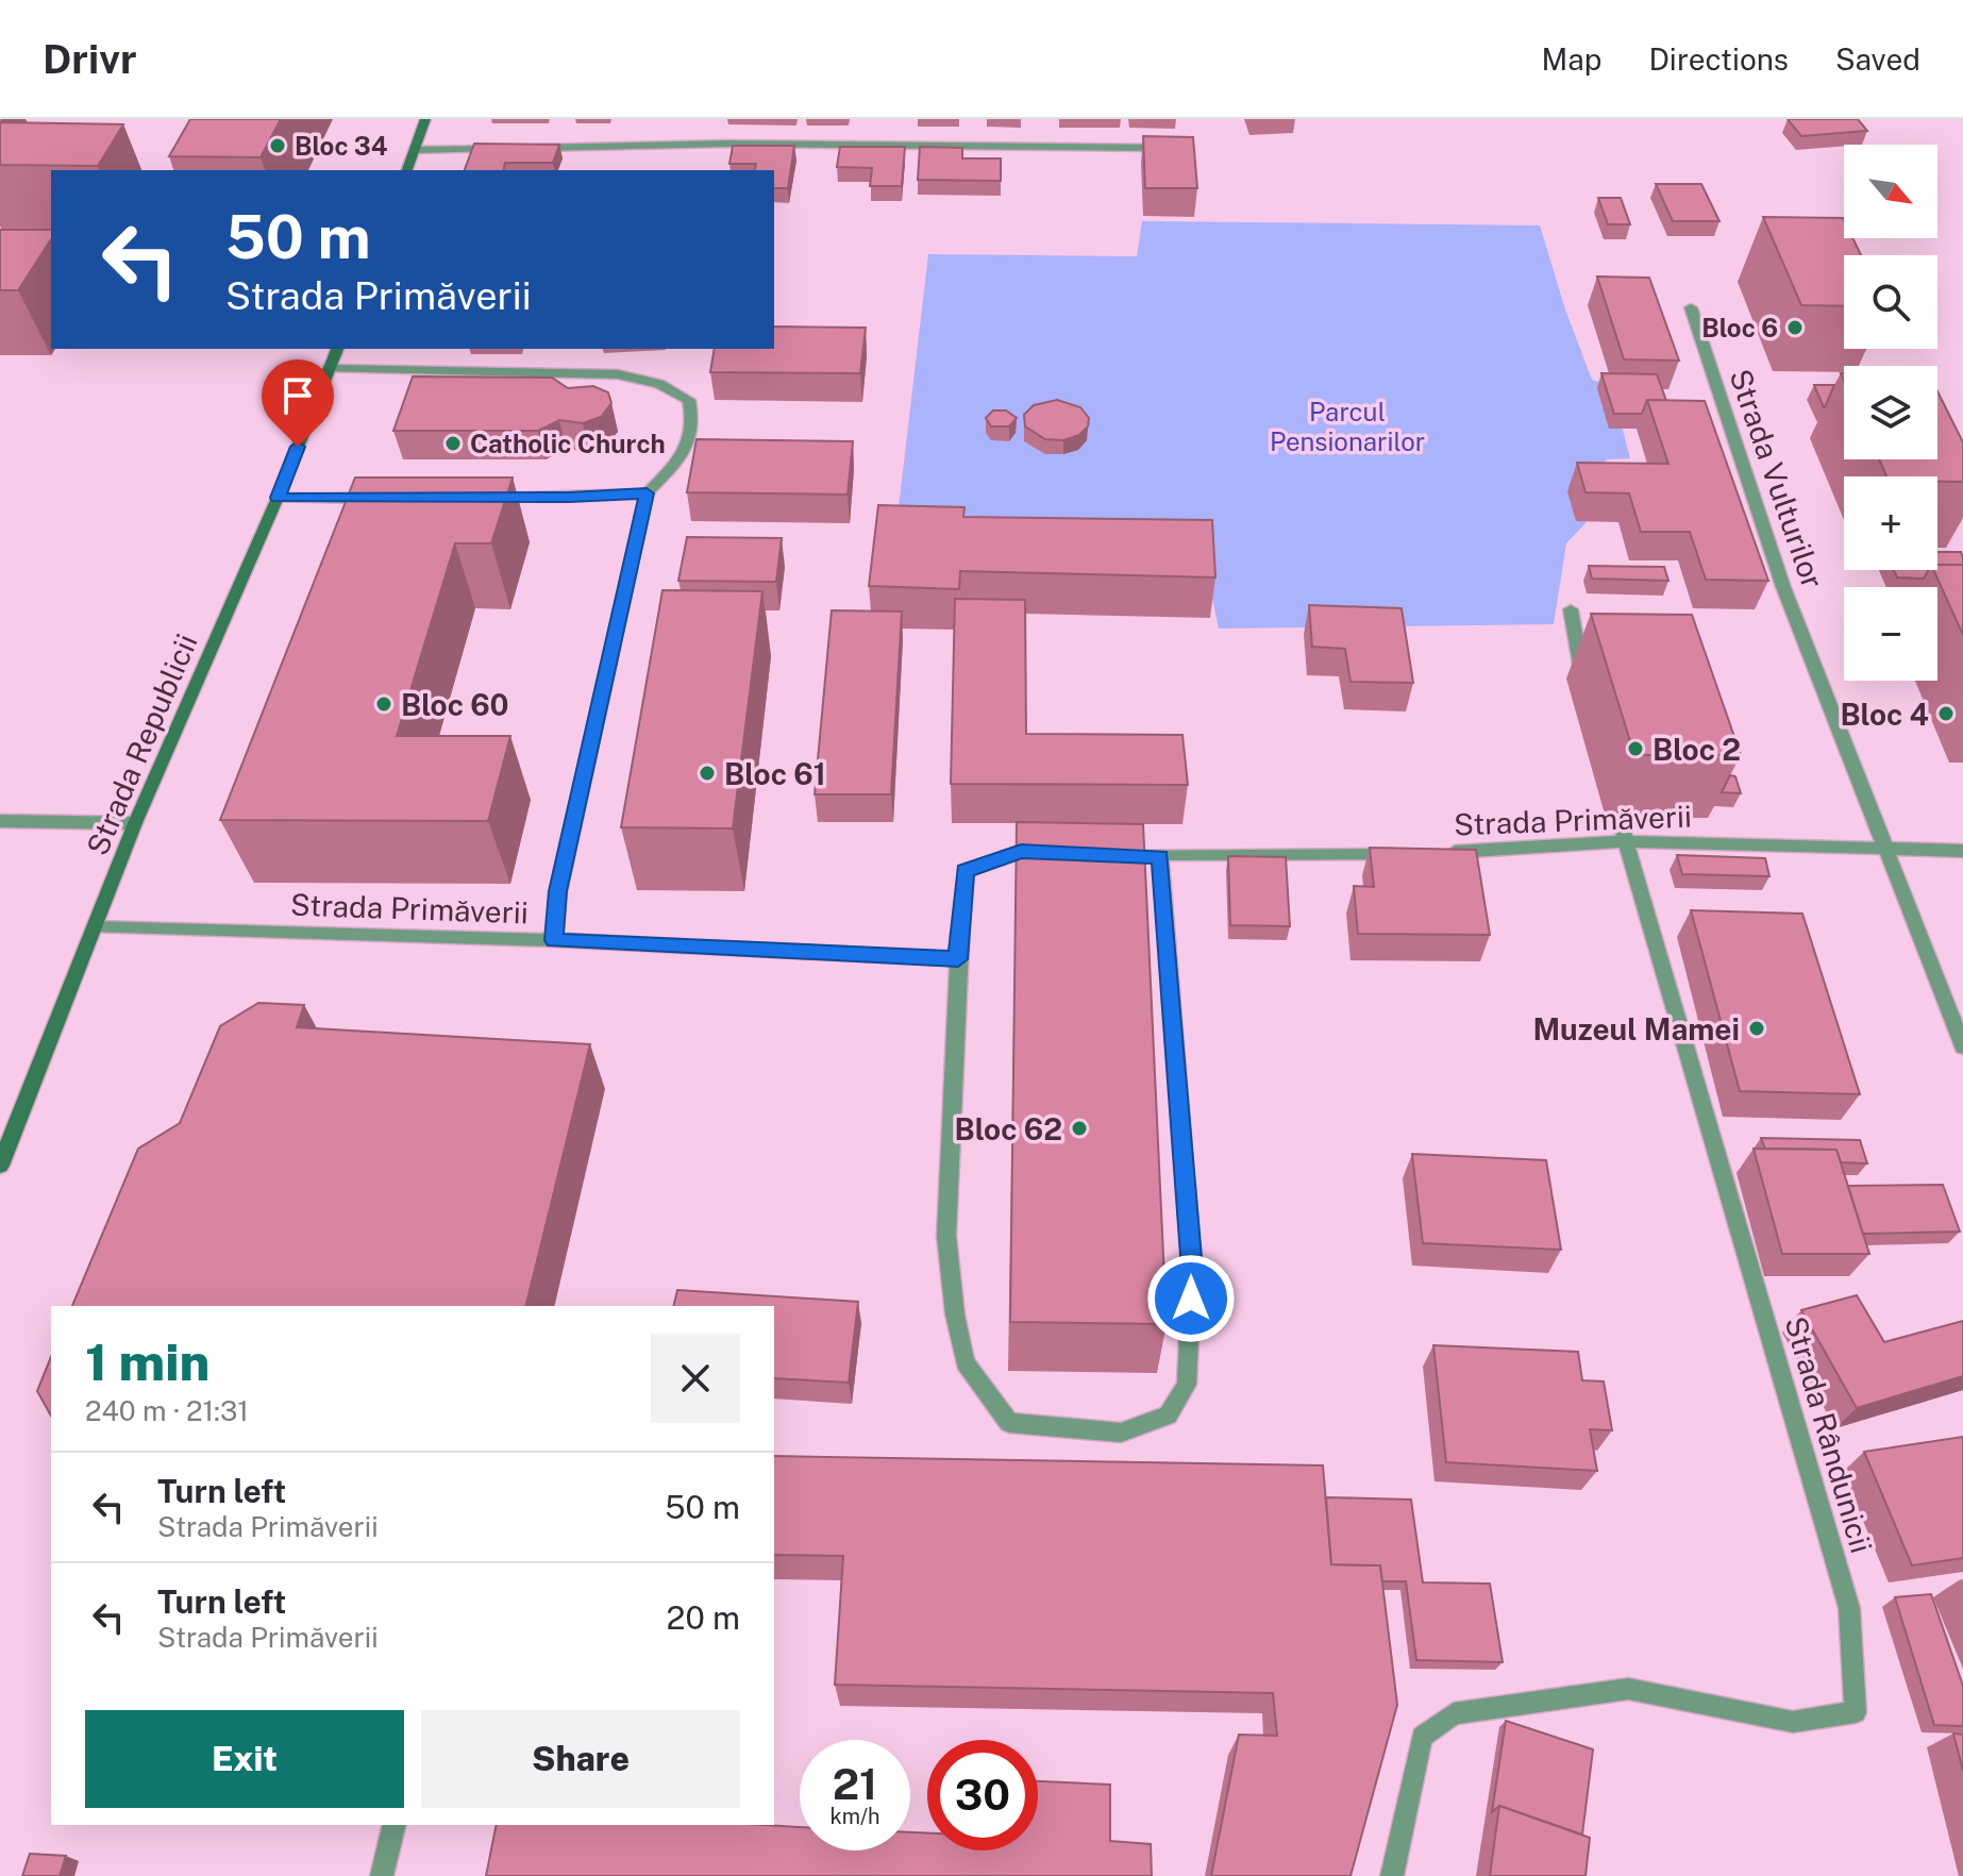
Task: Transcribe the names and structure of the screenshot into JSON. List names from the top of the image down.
{
  "streets": {
    "main road": ["Strada Republicii"],
    "street": ["Strada Vulturilor", "Strada Primăverii", "Strada Rândunicii"]
  },
  "crossings": [
    ["Strada Vulturilor", "Strada Primăverii"],
    ["Strada Republicii", "Strada Primăverii"],
    ["Strada Primăverii", "Strada Rândunicii"]
  ],
  "parks": ["Parcul Pensionarilor"],
  "places": [
    "Bloc 34",
    "Bloc 6",
    "Catholic Church",
    "Bloc 60",
    "Bloc 4",
    "Bloc 2",
    "Bloc 61",
    "Muzeul Mamei",
    "Bloc 62"
  ],
  "north": "bottom right",
  "page": {
    "header": "Drivr",
    "nav": ["Map", "Directions", "Saved"],
    "map_buttons": ["+", "−"],
    "turn": ["50 m", "Strada Primăverii"],
    "heading": ["1 min", "240 m · 21:31"],
    "list": [
      {
        "name": "Turn left",
        "note": "Strada Primăverii",
        "value": "50 m"
      },
      {
        "name": "Turn left",
        "note": "Strada Primăverii",
        "value": "20 m"
      }
    ],
    "buttons": ["Exit", "Share"],
    "speed": "21 km/h",
    "limit": "30"
  }
}
